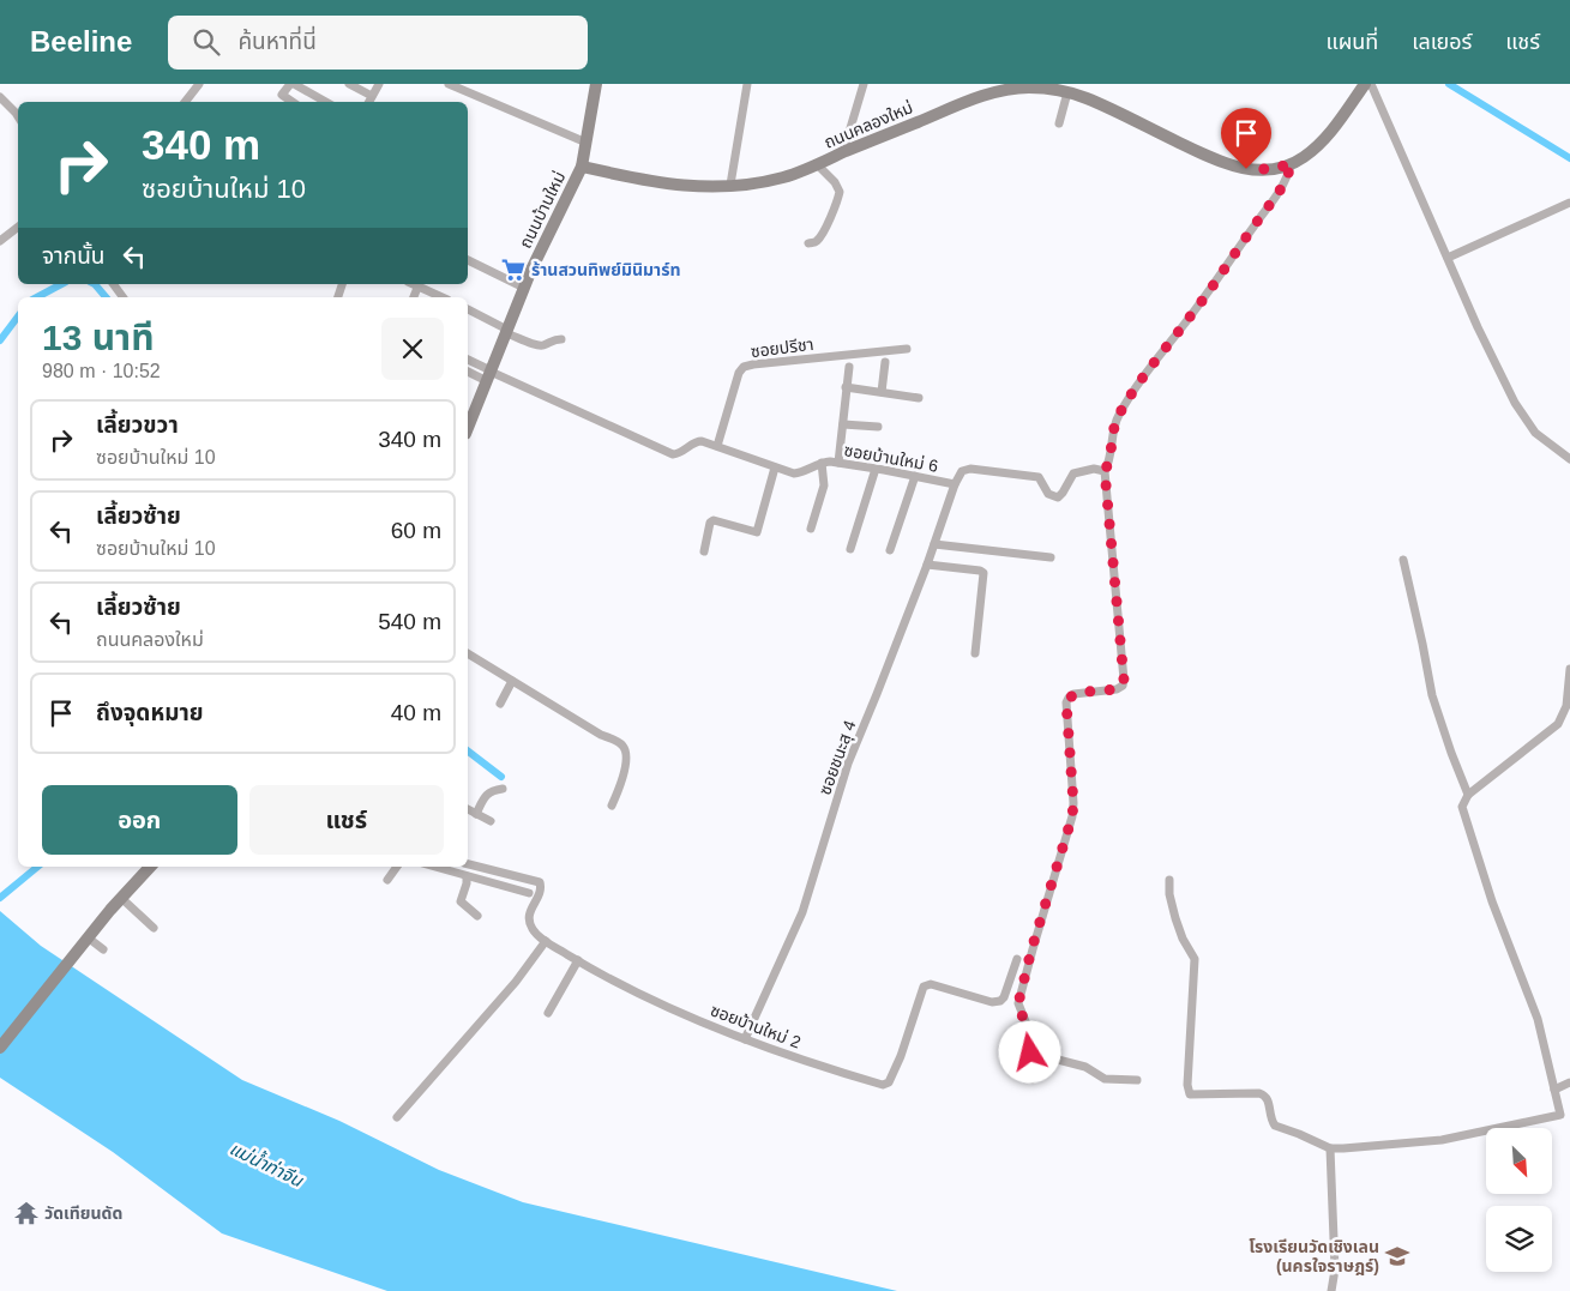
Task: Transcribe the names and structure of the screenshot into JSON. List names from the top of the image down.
{
  "streets": {
    "street": [
      "ถนนคลองใหม่",
      "ถนนบ้านใหม่",
      "ซอยปรีชา",
      "ซอยบ้านใหม่ 6",
      "ซอยชนะสุ 4",
      "ซอยบ้านใหม่ 2"
    ]
  },
  "crossings": [
    ["ถนนคลองใหม่", "ถนนบ้านใหม่"],
    ["ถนนบ้านใหม่", "ซอยบ้านใหม่ 6"],
    ["ซอยปรีชา", "ซอยบ้านใหม่ 6"],
    ["ซอยบ้านใหม่ 6", "ซอยชนะสุ 4"],
    ["ซอยชนะสุ 4", "ซอยบ้านใหม่ 2"]
  ],
  "water": ["แม่น้ำท่าจีน"],
  "places": {
    "supermarket": ["ร้านสวนทิพย์มินิมาร์ท"],
    "temple": ["วัดเทียนดัด"],
    "school or university": ["โรงเรียนวัดเชิงเลน (นครใจราษฎร์)"]
  },
  "north": "bottom right",
  "page": {
    "header": "Beeline",
    "search": "ค้นหาที่นี่",
    "nav": ["แผนที่", "เลเยอร์", "แชร์"],
    "turn": ["340 m", "ซอยบ้านใหม่ 10"],
    "then": "จากนั้น",
    "heading": ["13 นาที", "980 m · 10:52"],
    "list": [
      {
        "name": "เลี้ยวขวา",
        "note": "ซอยบ้านใหม่ 10",
        "value": "340 m"
      },
      {
        "name": "เลี้ยวซ้าย",
        "note": "ซอยบ้านใหม่ 10",
        "value": "60 m"
      },
      {
        "name": "เลี้ยวซ้าย",
        "note": "ถนนคลองใหม่",
        "value": "540 m"
      },
      {
        "name": "ถึงจุดหมาย",
        "value": "40 m"
      }
    ],
    "buttons": ["ออก", "แชร์"]
  }
}
